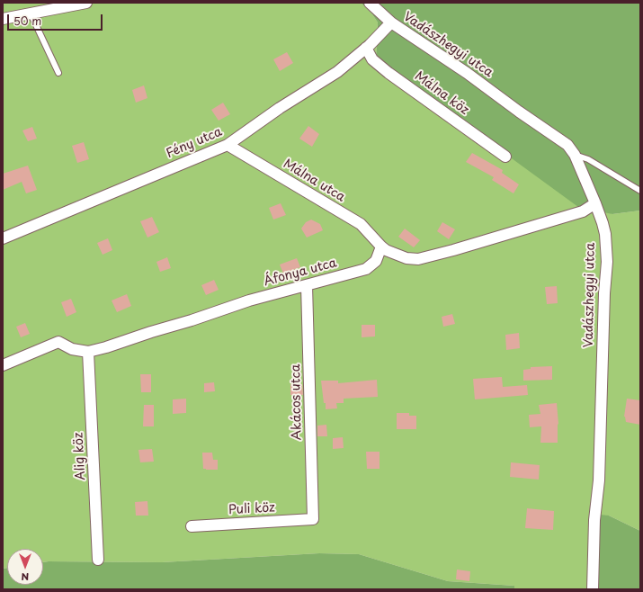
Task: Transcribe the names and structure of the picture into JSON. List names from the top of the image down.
{
  "streets": {
    "street": [
      "Vadászhegyi utca",
      "Málna köz",
      "Fény utca",
      "Málna utca",
      "Áfonya utca",
      "Akácos utca",
      "Alig köz",
      "Puli köz"
    ]
  },
  "crossings": [
    ["Vadászhegyi utca", "Fény utca"],
    ["Málna köz", "Fény utca"],
    ["Fény utca", "Málna utca"],
    ["Málna utca", "Áfonya utca"],
    ["Áfonya utca", "Akácos utca"],
    ["Áfonya utca", "Alig köz"],
    ["Akácos utca", "Puli köz"]
  ],
  "scale_bar": "50 m",
  "north": "bottom"
}
